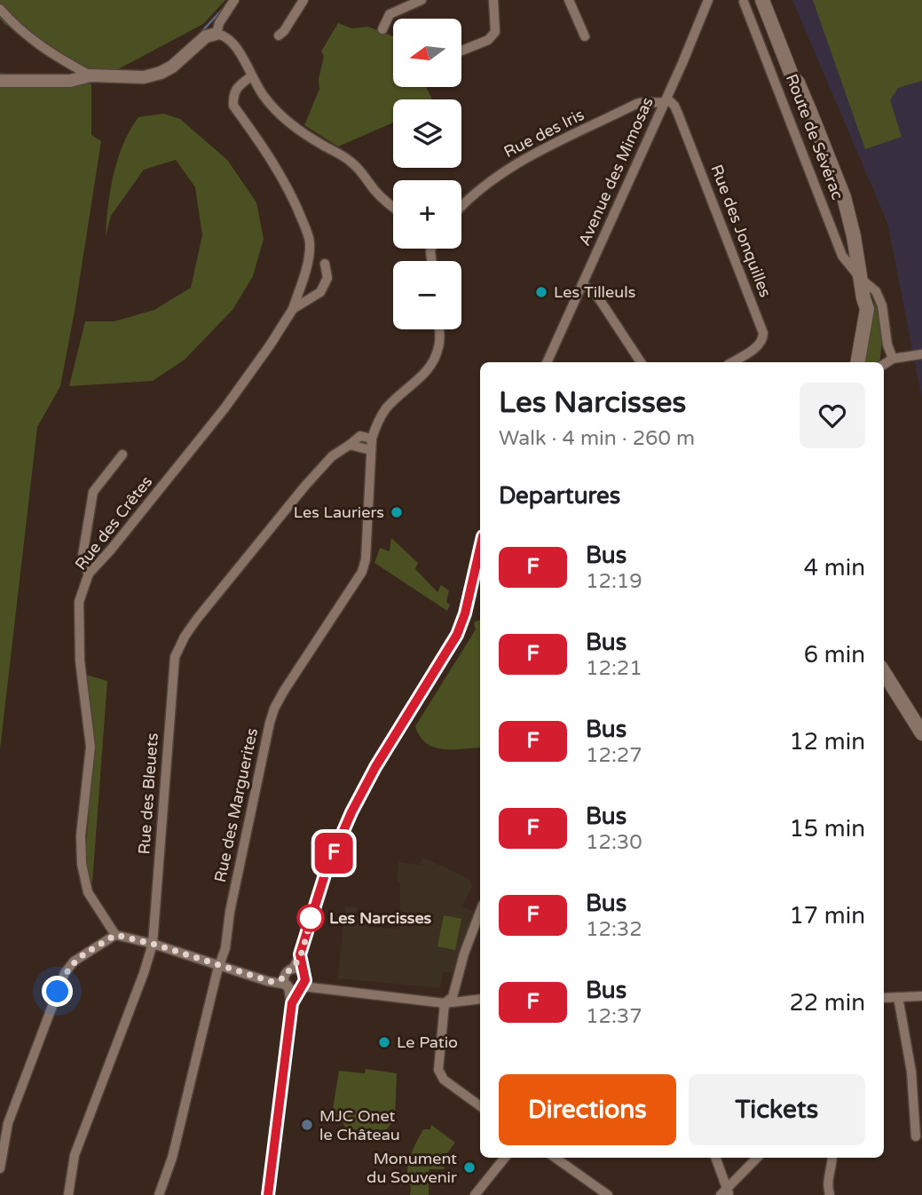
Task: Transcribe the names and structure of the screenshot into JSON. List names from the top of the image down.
{
  "streets": {
    "main road": ["Route de Sévérac"],
    "street": [
      "Rue des Iris",
      "Avenue des Mimosas",
      "Rue des Jonquilles",
      "Rue des Crêtes",
      "Rue des Bleuets",
      "Rue des Marguerites"
    ]
  },
  "crossings": [
    ["Rue des Iris", "Avenue des Mimosas"],
    ["Rue des Iris", "Rue des Jonquilles"],
    ["Avenue des Mimosas", "Rue des Jonquilles"],
    ["Rue des Bleuets", "Rue des Marguerites"]
  ],
  "places": [
    "Les Tilleuls",
    "Les Lauriers",
    "Les Narcisses",
    "Le Patio",
    "MJC Onet le Château",
    "Monument du Souvenir"
  ],
  "lines": ["bus line F"],
  "north": "left",
  "page": {
    "on_map": "F",
    "map_buttons": ["+", "−"],
    "heading": [
      ["Les Narcisses", "Walk · 4 min · 260 m"],
      "Departures"
    ],
    "list": [
      {
        "mark": "F",
        "name": "Bus",
        "note": "12:19",
        "value": "4 min"
      },
      {
        "mark": "F",
        "name": "Bus",
        "note": "12:21",
        "value": "6 min"
      },
      {
        "mark": "F",
        "name": "Bus",
        "note": "12:27",
        "value": "12 min"
      },
      {
        "mark": "F",
        "name": "Bus",
        "note": "12:30",
        "value": "15 min"
      },
      {
        "mark": "F",
        "name": "Bus",
        "note": "12:32",
        "value": "17 min"
      },
      {
        "mark": "F",
        "name": "Bus",
        "note": "12:37",
        "value": "22 min"
      }
    ],
    "buttons": ["Directions", "Tickets"]
  }
}
